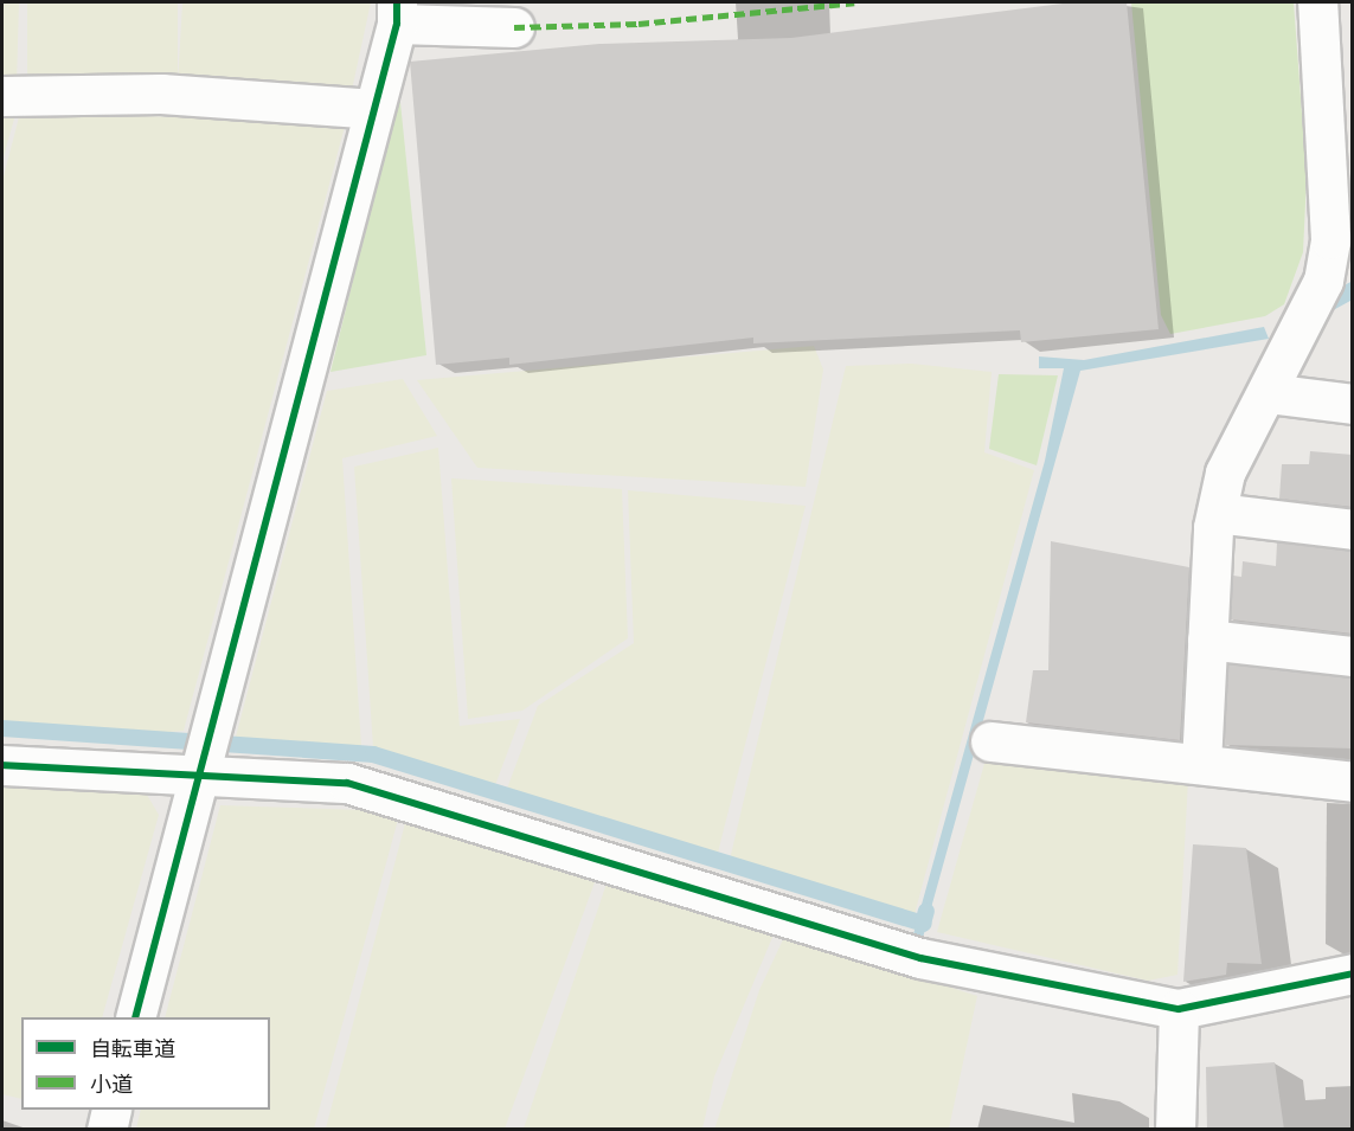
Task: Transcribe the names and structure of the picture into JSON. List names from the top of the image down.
{
  "legend": ["自転車道", "小道"]
}
